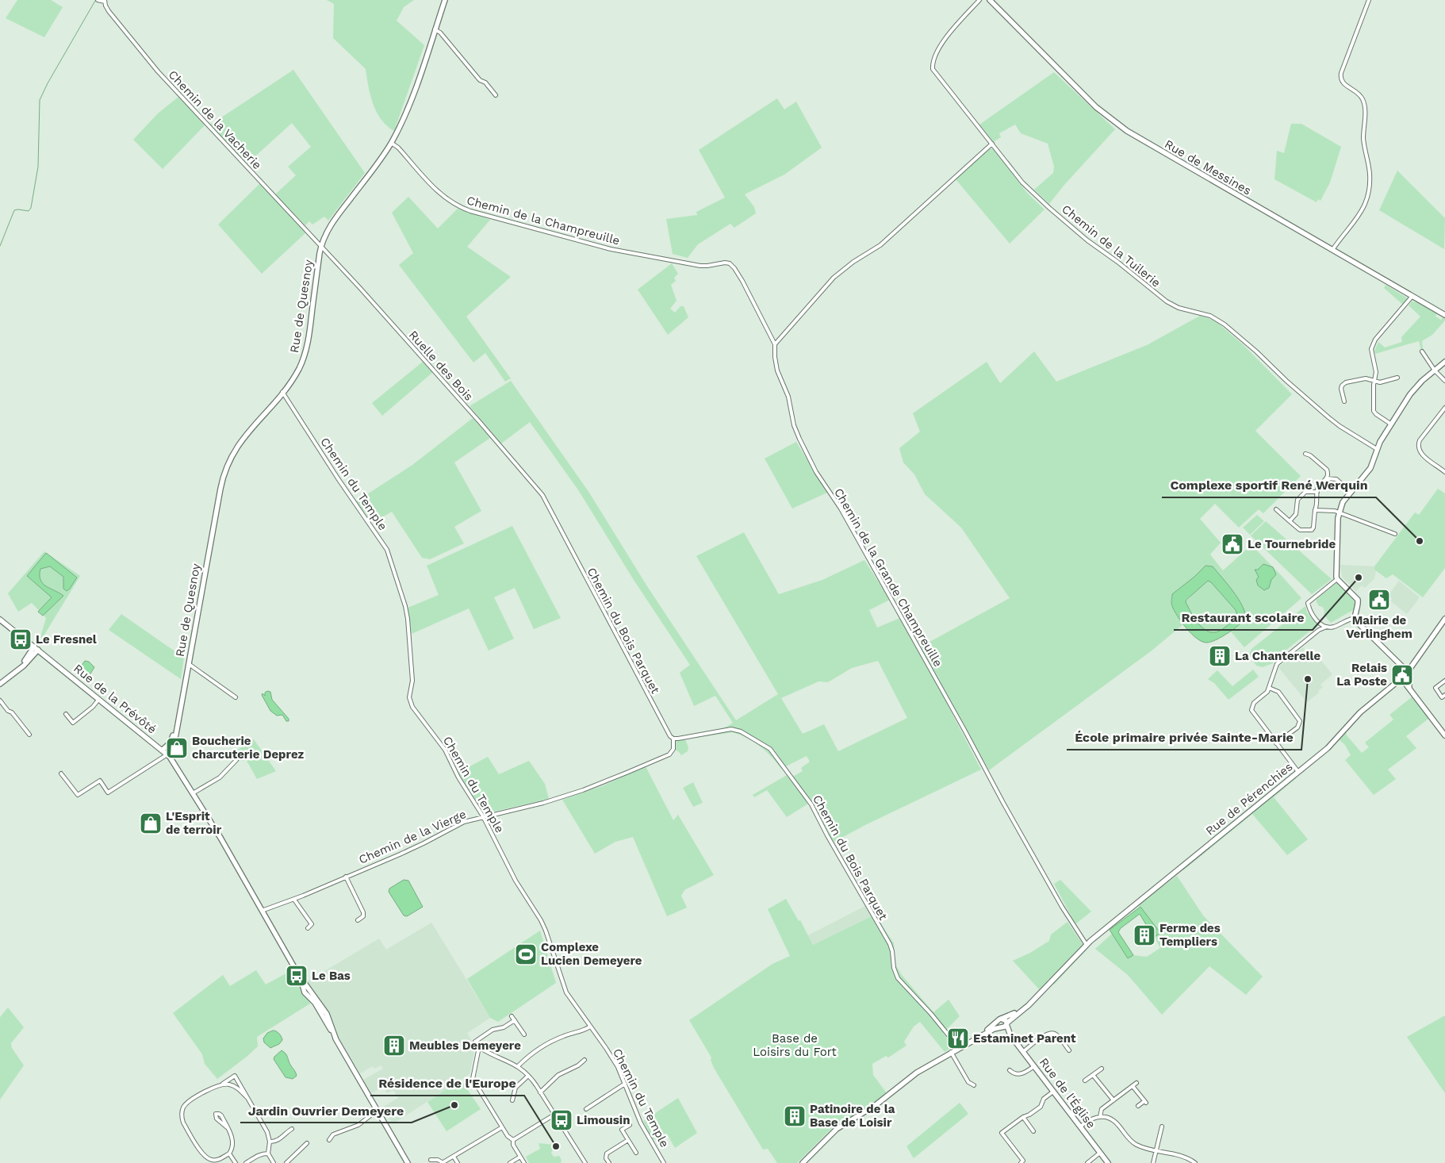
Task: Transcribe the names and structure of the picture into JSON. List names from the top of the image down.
{
  "streets": {
    "street": [
      "Chemin de la Vacherie",
      "Rue de Messines",
      "Chemin de la Champreuille",
      "Chemin de la Tuilerie",
      "Rue de Quesnoy",
      "Ruelle des Bois",
      "Chemin du Temple",
      "Chemin de la Grande Champreuille",
      "Chemin du Bois Parquet",
      "Rue de la Prévôté",
      "Rue de Pérenchies",
      "Chemin de la Vierge",
      "Rue de l'Église"
    ]
  },
  "crossings": [
    ["Chemin de la Vacherie", "Rue de Quesnoy"],
    ["Chemin de la Vacherie", "Ruelle des Bois"],
    ["Chemin de la Champreuille", "Rue de Quesnoy"],
    ["Chemin de la Champreuille", "Chemin de la Grande Champreuille"],
    ["Rue de Quesnoy", "Ruelle des Bois"],
    ["Rue de Quesnoy", "Chemin du Temple"],
    ["Rue de Quesnoy", "Rue de la Prévôté"],
    ["Ruelle des Bois", "Chemin du Bois Parquet"],
    ["Chemin du Temple", "Chemin de la Vierge"],
    ["Chemin de la Grande Champreuille", "Rue de Pérenchies"],
    ["Chemin du Bois Parquet", "Chemin de la Vierge"],
    ["Rue de la Prévôté", "Chemin de la Vierge"]
  ],
  "parks": ["Base de Loisirs du Fort"],
  "places": {
    "other": [
      "Complexe sportif René Werquin",
      "Restaurant scolaire",
      "École primaire privée Sainte-Marie",
      "Jardin Ouvrier Demeyere",
      "Résidence de l'Europe"
    ],
    "public building": ["Le Tournebride", "Mairie de Verlinghem", "Relais La Poste"],
    "bus stop": ["Le Fresnel", "Le Bas", "Limousin"],
    "building": [
      "La Chanterelle",
      "Ferme des Templiers",
      "Meubles Demeyere",
      "Patinoire de la Base de Loisir"
    ],
    "shop": ["Boucherie charcuterie Deprez", "L'Esprit de terroir"],
    "sports": ["Complexe Lucien Demeyere"],
    "restaurant": ["Estaminet Parent"]
  }
}
